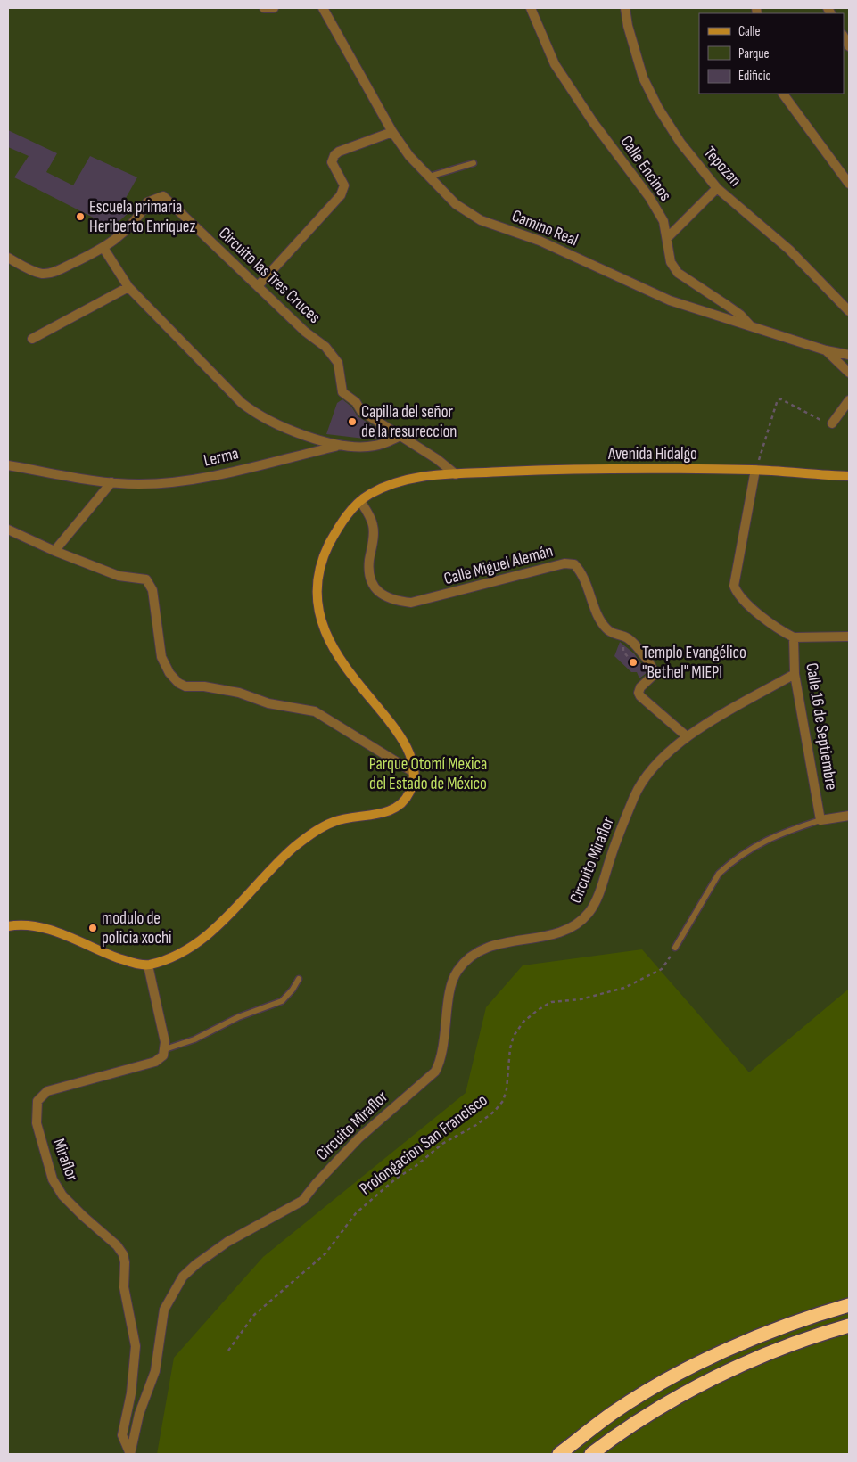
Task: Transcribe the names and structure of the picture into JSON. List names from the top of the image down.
{
  "streets": {
    "main road": ["Avenida Hidalgo"],
    "street": [
      "Tepozan",
      "Calle Encinos",
      "Camino Real",
      "Circuito las Tres Cruces",
      "Lerma",
      "Calle Miguel Alemán",
      "Calle 16 de Septiembre",
      "Circuito Miraflor",
      "Miraflor"
    ],
    "path": ["Prolongacion San Francisco"]
  },
  "crossings": [
    ["Calle Encinos", "Camino Real"],
    ["Circuito las Tres Cruces", "Avenida Hidalgo"],
    ["Avenida Hidalgo", "Calle Miguel Alemán"],
    ["Calle Miguel Alemán", "Circuito Miraflor"],
    ["Calle 16 de Septiembre", "Circuito Miraflor"],
    ["Circuito Miraflor", "Miraflor"]
  ],
  "parks": ["Parque Otomí Mexica del Estado de México"],
  "places": [
    "Escuela primaria Heriberto Enriquez",
    "Capilla del señor de la resureccion",
    "Templo Evangélico \"Bethel\" MIEPI",
    "modulo de policia xochi"
  ],
  "legend": ["Calle", "Parque", "Edificio"]
}
